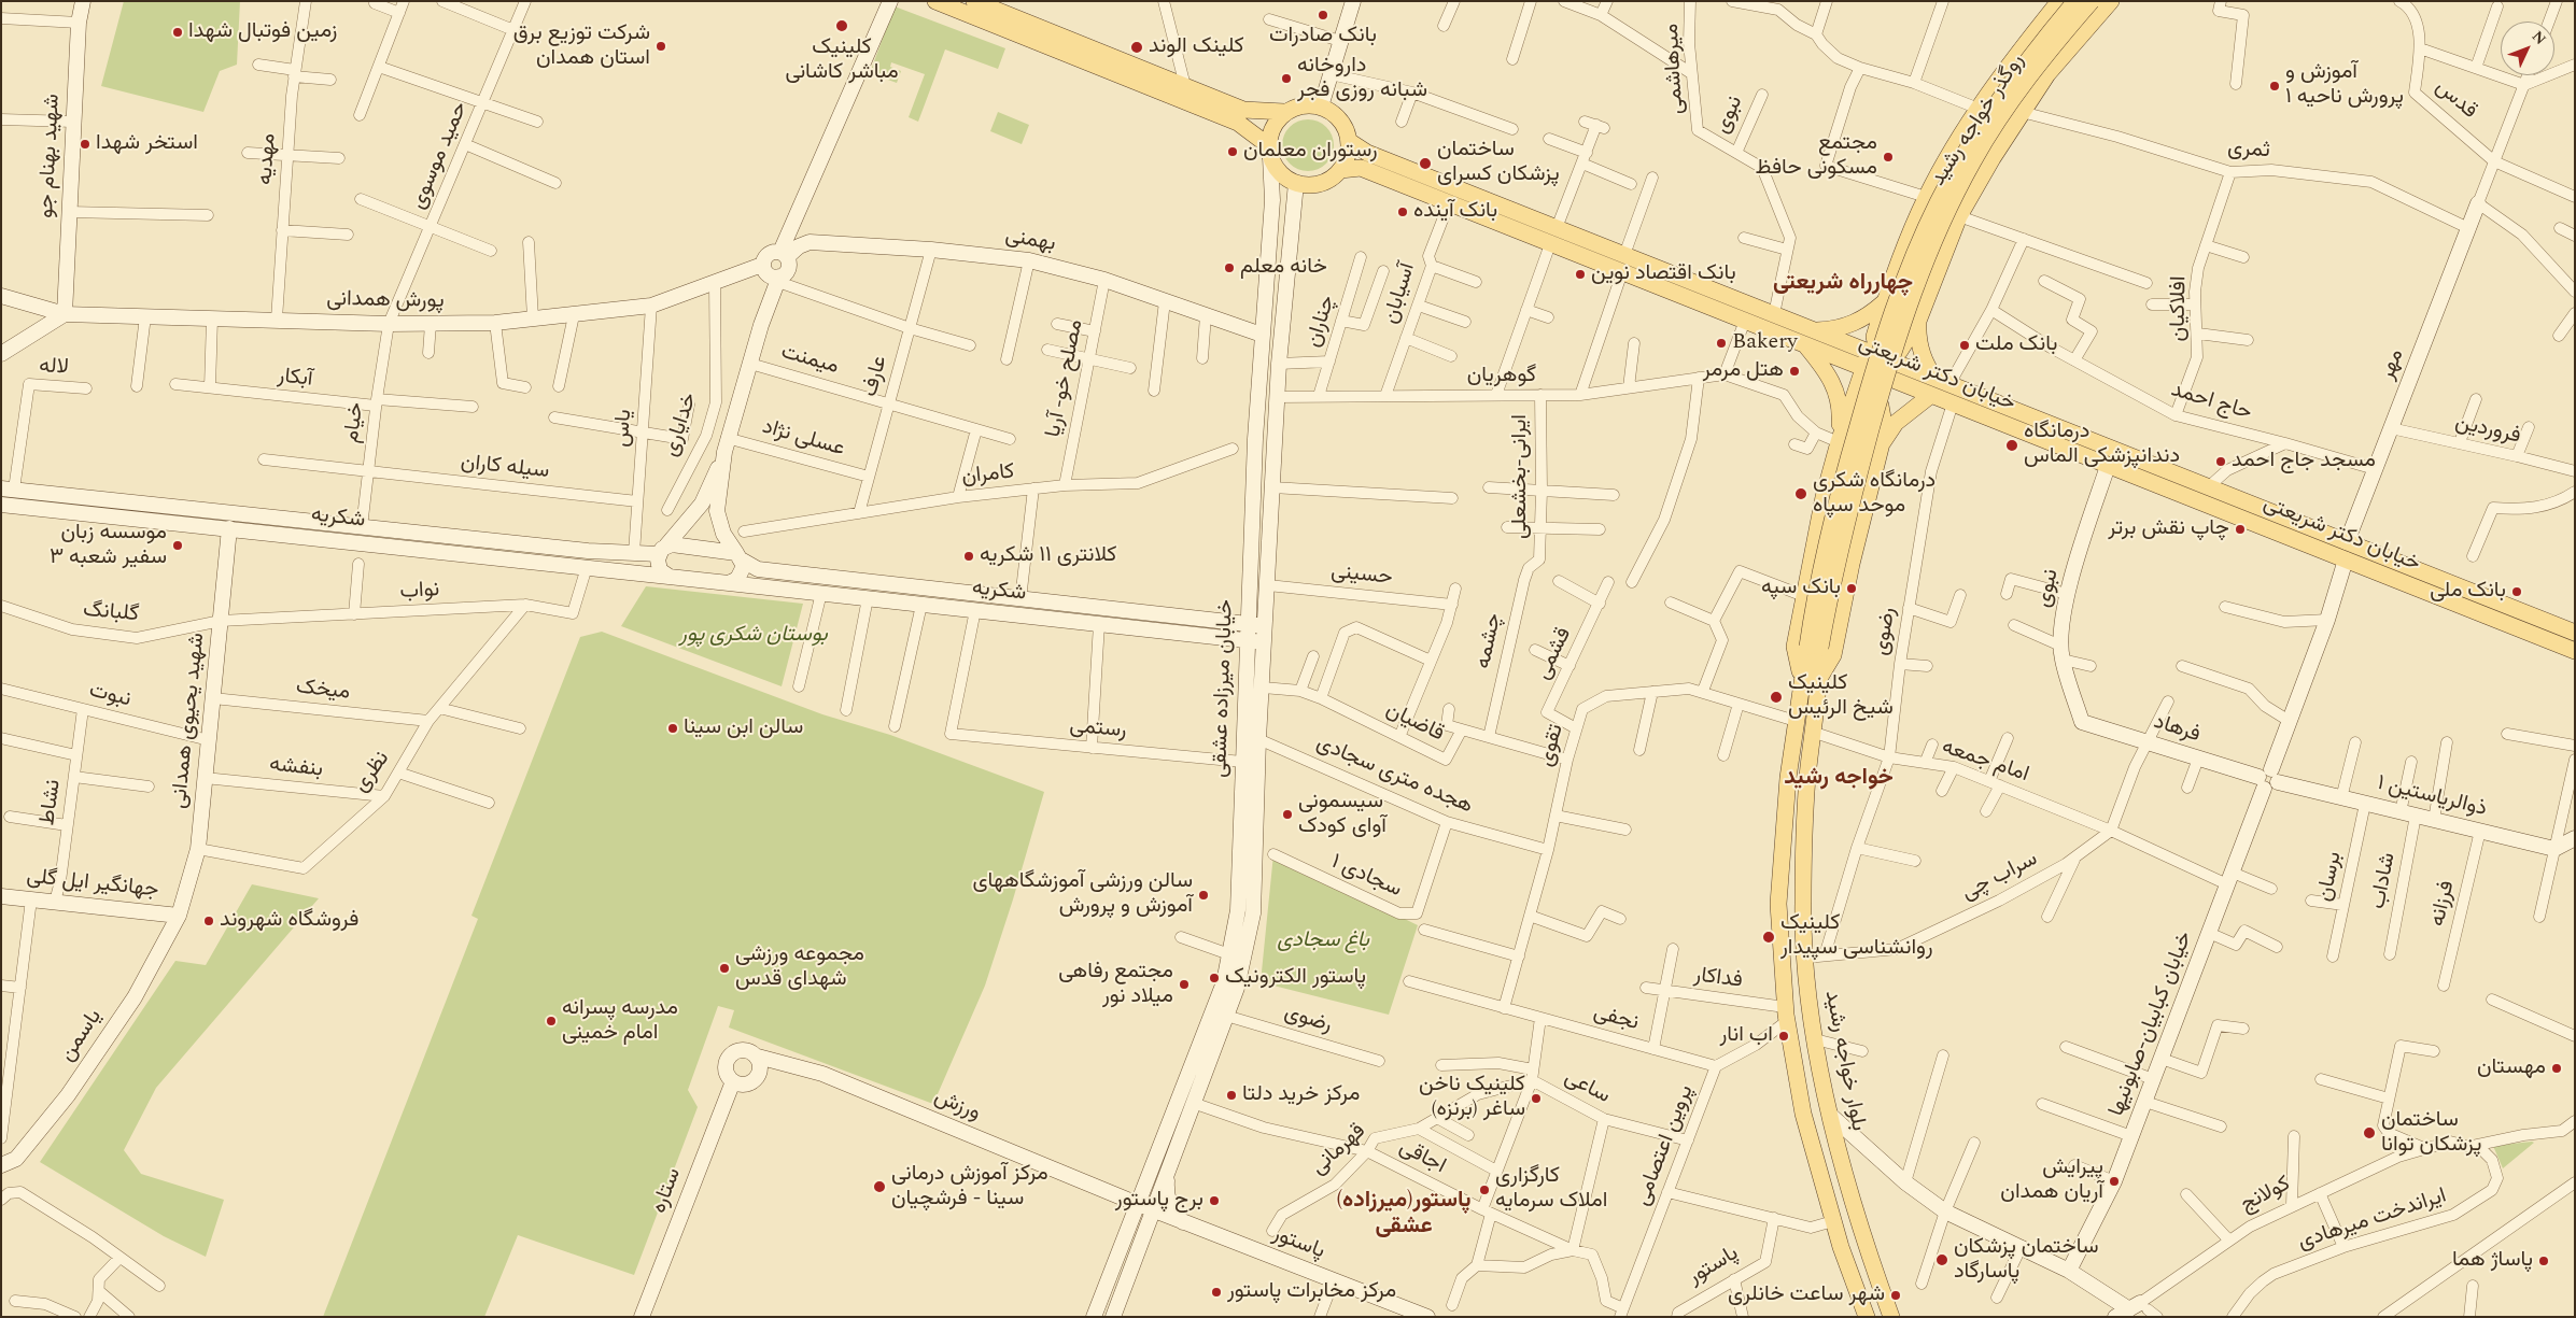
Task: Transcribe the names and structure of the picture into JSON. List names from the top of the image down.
{
  "streets": {
    "main road": [
      "نبوی",
      "روگذر خواجه رشید",
      "شهید بهنام جو",
      "بهمنی",
      "پورش همدانی",
      "مهر",
      "خیابان دکتر شریعتی",
      "شکریه",
      "خیابان میرزاده عشقی",
      "شهید یحیوی همدانی",
      "فرهاد",
      "ذوالریاستین ۱",
      "جهانگیر ایل گلی",
      "خیابان کبابیان-صابونیها",
      "یاسمن",
      "بلوار خواجه رشید",
      "ورزش",
      "ستاره",
      "کولانج",
      "پاستور"
    ],
    "street": [
      "میرهاشمی",
      "قدس",
      "ثمری",
      "حمید موسوی",
      "مهدیه",
      "آسیابان",
      "افلاکیان",
      "چناران",
      "میمنت",
      "لاله",
      "عارف",
      "گوهریان",
      "آبکار",
      "مصلح خو- آریا",
      "حاج احمد",
      "خیام",
      "خدایاری",
      "یاس",
      "فروردین",
      "عسلی نژاد",
      "سیله کاران",
      "کامران",
      "ایرانی-بخشعلی",
      "حسینی",
      "نواب",
      "گلبانگ",
      "رضوی",
      "چشمه",
      "قشمی",
      "میخک",
      "نبوت",
      "قاضیان",
      "رستمی",
      "تقوی",
      "امام جمعه",
      "بنفشه",
      "نظری",
      "هجده متری سجادی",
      "نشاط",
      "سجادی ۱",
      "سراب چی",
      "برسان",
      "شاداب",
      "فرزانه",
      "فداکار",
      "نجفی",
      "ساعی",
      "پروین اعتصامی",
      "قهرمانی",
      "اجاقی",
      "ایراندخت میرهادی"
    ]
  },
  "crossings": [
    ["میرهاشمی", "نبوی"],
    ["میرهاشمی", "خیابان دکتر شریعتی"],
    ["نبوی", "خیابان دکتر شریعتی"],
    ["نبوی", "فرهاد"],
    ["ثمری", "افلاکیان"],
    ["ثمری", "مهر"],
    ["شهید بهنام جو", "پورش همدانی"],
    ["حمید موسوی", "پورش همدانی"],
    ["حمید موسوی", "خیام"],
    ["مهدیه", "پورش همدانی"],
    ["بهمنی", "پورش همدانی"],
    ["بهمنی", "عارف"],
    ["بهمنی", "مصلح خو- آریا"],
    ["بهمنی", "خیابان میرزاده عشقی"],
    ["آسیابان", "خیابان دکتر شریعتی"],
    ["آسیابان", "گوهریان"],
    ["پورش همدانی", "خیام"],
    ["پورش همدانی", "خدایاری"],
    ["پورش همدانی", "یاس"],
    ["افلاکیان", "حاج احمد"],
    ["چناران", "گوهریان"],
    ["میمنت", "عارف"],
    ["مهر", "خیابان دکتر شریعتی"],
    ["مهر", "حاج احمد"],
    ["مهر", "فروردین"],
    ["لاله", "شکریه"],
    ["خیابان دکتر شریعتی", "رضوی"],
    ["خیابان دکتر شریعتی", "خیابان میرزاده عشقی"],
    ["خیابان دکتر شریعتی", "خیابان کبابیان-صابونیها"],
    ["عارف", "عسلی نژاد"],
    ["عارف", "کامران"],
    ["گوهریان", "ایرانی-بخشعلی"],
    ["گوهریان", "خیابان میرزاده عشقی"],
    ["آبکار", "خیام"],
    ["مصلح خو- آریا", "کامران"],
    ["خیام", "سیله کاران"],
    ["خیام", "شکریه"],
    ["یاس", "سیله کاران"],
    ["یاس", "شکریه"],
    ["ایرانی-بخشعلی", "چشمه"],
    ["شکریه", "نواب"],
    ["شکریه", "خیابان میرزاده عشقی"],
    ["شکریه", "شهید یحیوی همدانی"],
    ["شکریه", "رستمی"],
    ["حسینی", "خیابان میرزاده عشقی"],
    ["نواب", "گلبانگ"],
    ["نواب", "شهید یحیوی همدانی"],
    ["نواب", "نظری"],
    ["گلبانگ", "شهید یحیوی همدانی"],
    ["رضوی", "خیابان میرزاده عشقی"],
    ["رضوی", "امام جمعه"],
    ["رضوی", "سراب چی"],
    ["چشمه", "قاضیان"],
    ["قشمی", "تقوی"],
    ["خیابان میرزاده عشقی", "قاضیان"],
    ["خیابان میرزاده عشقی", "رستمی"],
    ["خیابان میرزاده عشقی", "هجده متری سجادی"],
    ["خیابان میرزاده عشقی", "ورزش"],
    ["خیابان میرزاده عشقی", "اجاقی"],
    ["خیابان میرزاده عشقی", "پاستور"],
    ["میخک", "شهید یحیوی همدانی"],
    ["میخک", "نظری"],
    ["نبوت", "شهید یحیوی همدانی"],
    ["نبوت", "نشاط"],
    ["شهید یحیوی همدانی", "بنفشه"],
    ["شهید یحیوی همدانی", "نظری"],
    ["شهید یحیوی همدانی", "جهانگیر ایل گلی"],
    ["شهید یحیوی همدانی", "یاسمن"],
    ["قاضیان", "تقوی"],
    ["فرهاد", "ذوالریاستین ۱"],
    ["فرهاد", "خیابان کبابیان-صابونیها"],
    ["تقوی", "هجده متری سجادی"],
    ["تقوی", "نجفی"],
    ["امام جمعه", "سراب چی"],
    ["امام جمعه", "خیابان کبابیان-صابونیها"],
    ["امام جمعه", "بلوار خواجه رشید"],
    ["بنفشه", "نظری"],
    ["هجده متری سجادی", "سجادی ۱"],
    ["ذوالریاستین ۱", "برسان"],
    ["ذوالریاستین ۱", "شاداب"],
    ["ذوالریاستین ۱", "فرزانه"],
    ["ذوالریاستین ۱", "خیابان کبابیان-صابونیها"],
    ["نشاط", "جهانگیر ایل گلی"],
    ["سراب چی", "بلوار خواجه رشید"],
    ["جهانگیر ایل گلی", "یاسمن"],
    ["فداکار", "پروین اعتصامی"],
    ["نجفی", "پروین اعتصامی"],
    ["ساعی", "پروین اعتصامی"],
    ["ساعی", "قهرمانی"],
    ["ورزش", "ستاره"],
    ["ورزش", "پاستور"],
    ["پروین اعتصامی", "اجاقی"],
    ["قهرمانی", "اجاقی"],
    ["کولانج", "ایراندخت میرهادی"]
  ],
  "districts": ["چهارراه شریعتی", "خواجه رشید", "(پاستور(میرزاده عشقی"],
  "parks": ["بوستان شکری پور", "باغ سجادی"],
  "places": [
    "بانک صادرات",
    "کلینیک مباشر کاشانی",
    "زمین فوتبال شهدا",
    "شرکت توزیع برق استان همدان",
    "کلینک الوند",
    "داروخانه شبانه روزی فجر",
    "آموزش و پرورش ناحیه ۱",
    "استخر شهدا",
    "رستوران معلمان",
    "مجتمع مسکونی حافظ",
    "ساختمان پزشکان کسرای",
    "بانک آینده",
    "خانه معلم",
    "بانک اقتصاد نوین",
    "Bakery",
    "بانک ملت",
    "هتل مرمر",
    "درمانگاه دندانپزشکی الماس",
    "مسجد جاج احمد",
    "درمانگاه شکری موحد سپاه",
    "چاپ نقش برتر",
    "موسسه زبان سفیر شعبه ۳",
    "کلانتری ۱۱ شکریه",
    "بانک سپه",
    "بانک ملی",
    "کلینیک شیخ الرئیس",
    "سالن ابن سینا",
    "سیسمونی آوای کودک",
    "سالن ورزشی آموزشگاههای آموزش و پرورش",
    "فروشگاه شهروند",
    "کلینیک روانشناسی سپیدار",
    "مجموعه ورزشی شهدای قدس",
    "پاستور الکترونیک",
    "مجتمع رفاهی میلاد نور",
    "مدرسه پسرانه امام خمینی",
    "اب انار",
    "مهستان",
    "مرکز خرید دلتا",
    "کلینیک ناخن ساغر (برنزه)",
    "ساختمان پزشکان توانا",
    "پیرایش آریان همدان",
    "مرکز آموزش درمانی سینا - فرشچیان",
    "کارگزاری املاک سرمایه",
    "برج پاستور",
    "ساختمان پزشکان پاسارگاد",
    "پاساژ هما",
    "مرکز مخابرات پاستور",
    "شهر ساعت خانلری"
  ],
  "north": "top right"
}
